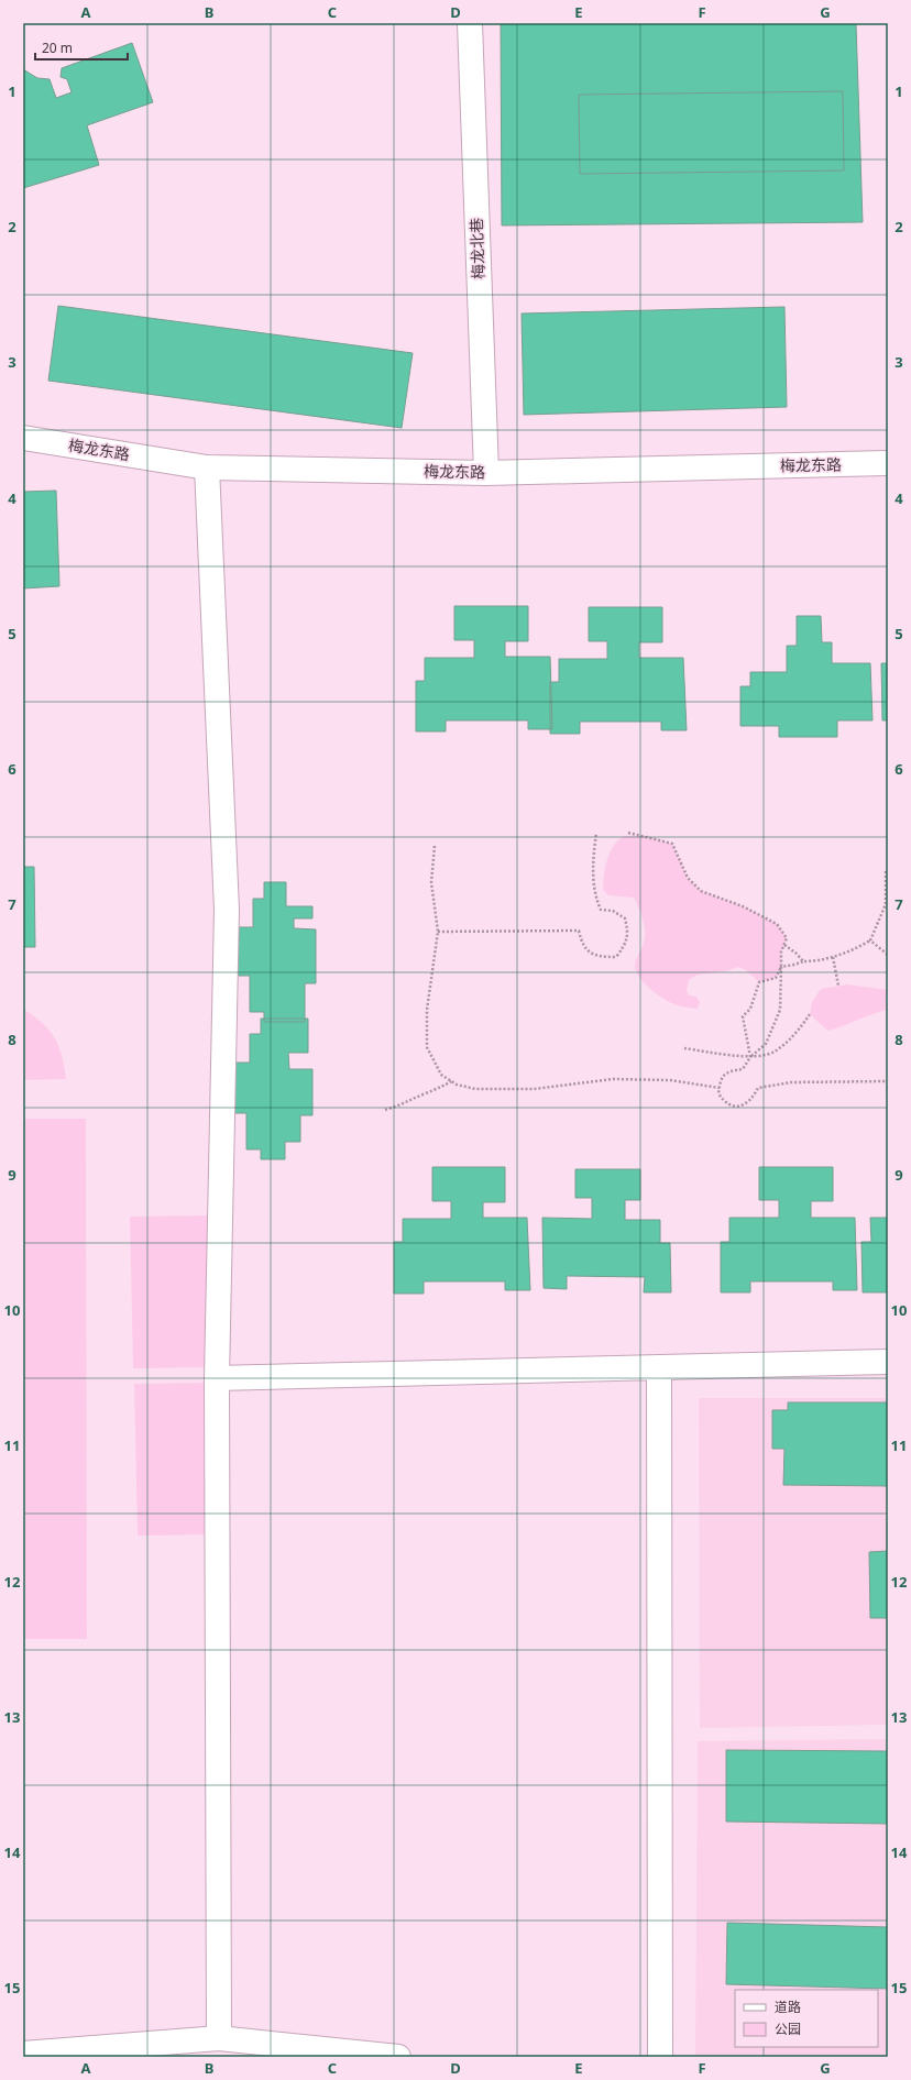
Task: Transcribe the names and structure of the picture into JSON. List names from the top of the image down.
{
  "streets": {
    "street": ["梅龙北巷", "梅龙东路"]
  },
  "crossings": [
    ["梅龙北巷", "梅龙东路"]
  ],
  "legend": ["道路", "公园"],
  "scale_bar": "20 m",
  "grid": {
    "columns": [
      "A",
      "B",
      "C",
      "D",
      "E",
      "F",
      "G"
    ],
    "rows": [
      "1",
      "2",
      "3",
      "4",
      "5",
      "6",
      "7",
      "8",
      "9",
      "10",
      "11",
      "12",
      "13",
      "14",
      "15"
    ]
  }
}
